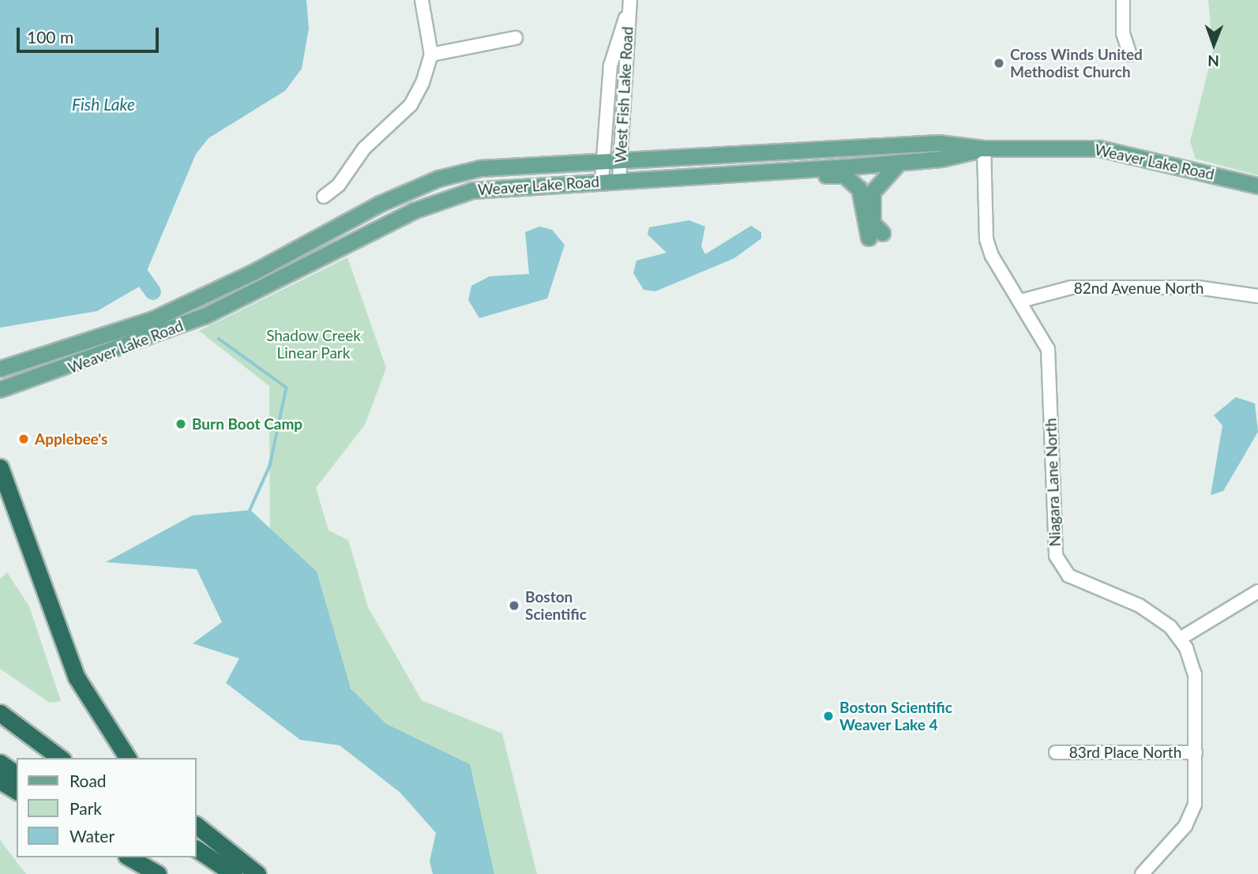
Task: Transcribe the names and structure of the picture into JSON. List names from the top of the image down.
{
  "streets": {
    "main road": ["Weaver Lake Road"],
    "street": [
      "West Fish Lake Road",
      "82nd Avenue North",
      "Niagara Lane North",
      "83rd Place North"
    ]
  },
  "crossings": [
    ["West Fish Lake Road", "Weaver Lake Road"],
    ["Weaver Lake Road", "Niagara Lane North"],
    ["82nd Avenue North", "Niagara Lane North"],
    ["Niagara Lane North", "83rd Place North"]
  ],
  "water": ["Fish Lake"],
  "parks": ["Shadow Creek Linear Park"],
  "places": [
    "Cross Winds United Methodist Church",
    "Burn Boot Camp",
    "Applebee's",
    "Boston Scientific",
    "Boston Scientific Weaver Lake 4"
  ],
  "legend": ["Road", "Park", "Water"],
  "scale_bar": "100 m",
  "north": "bottom"
}
